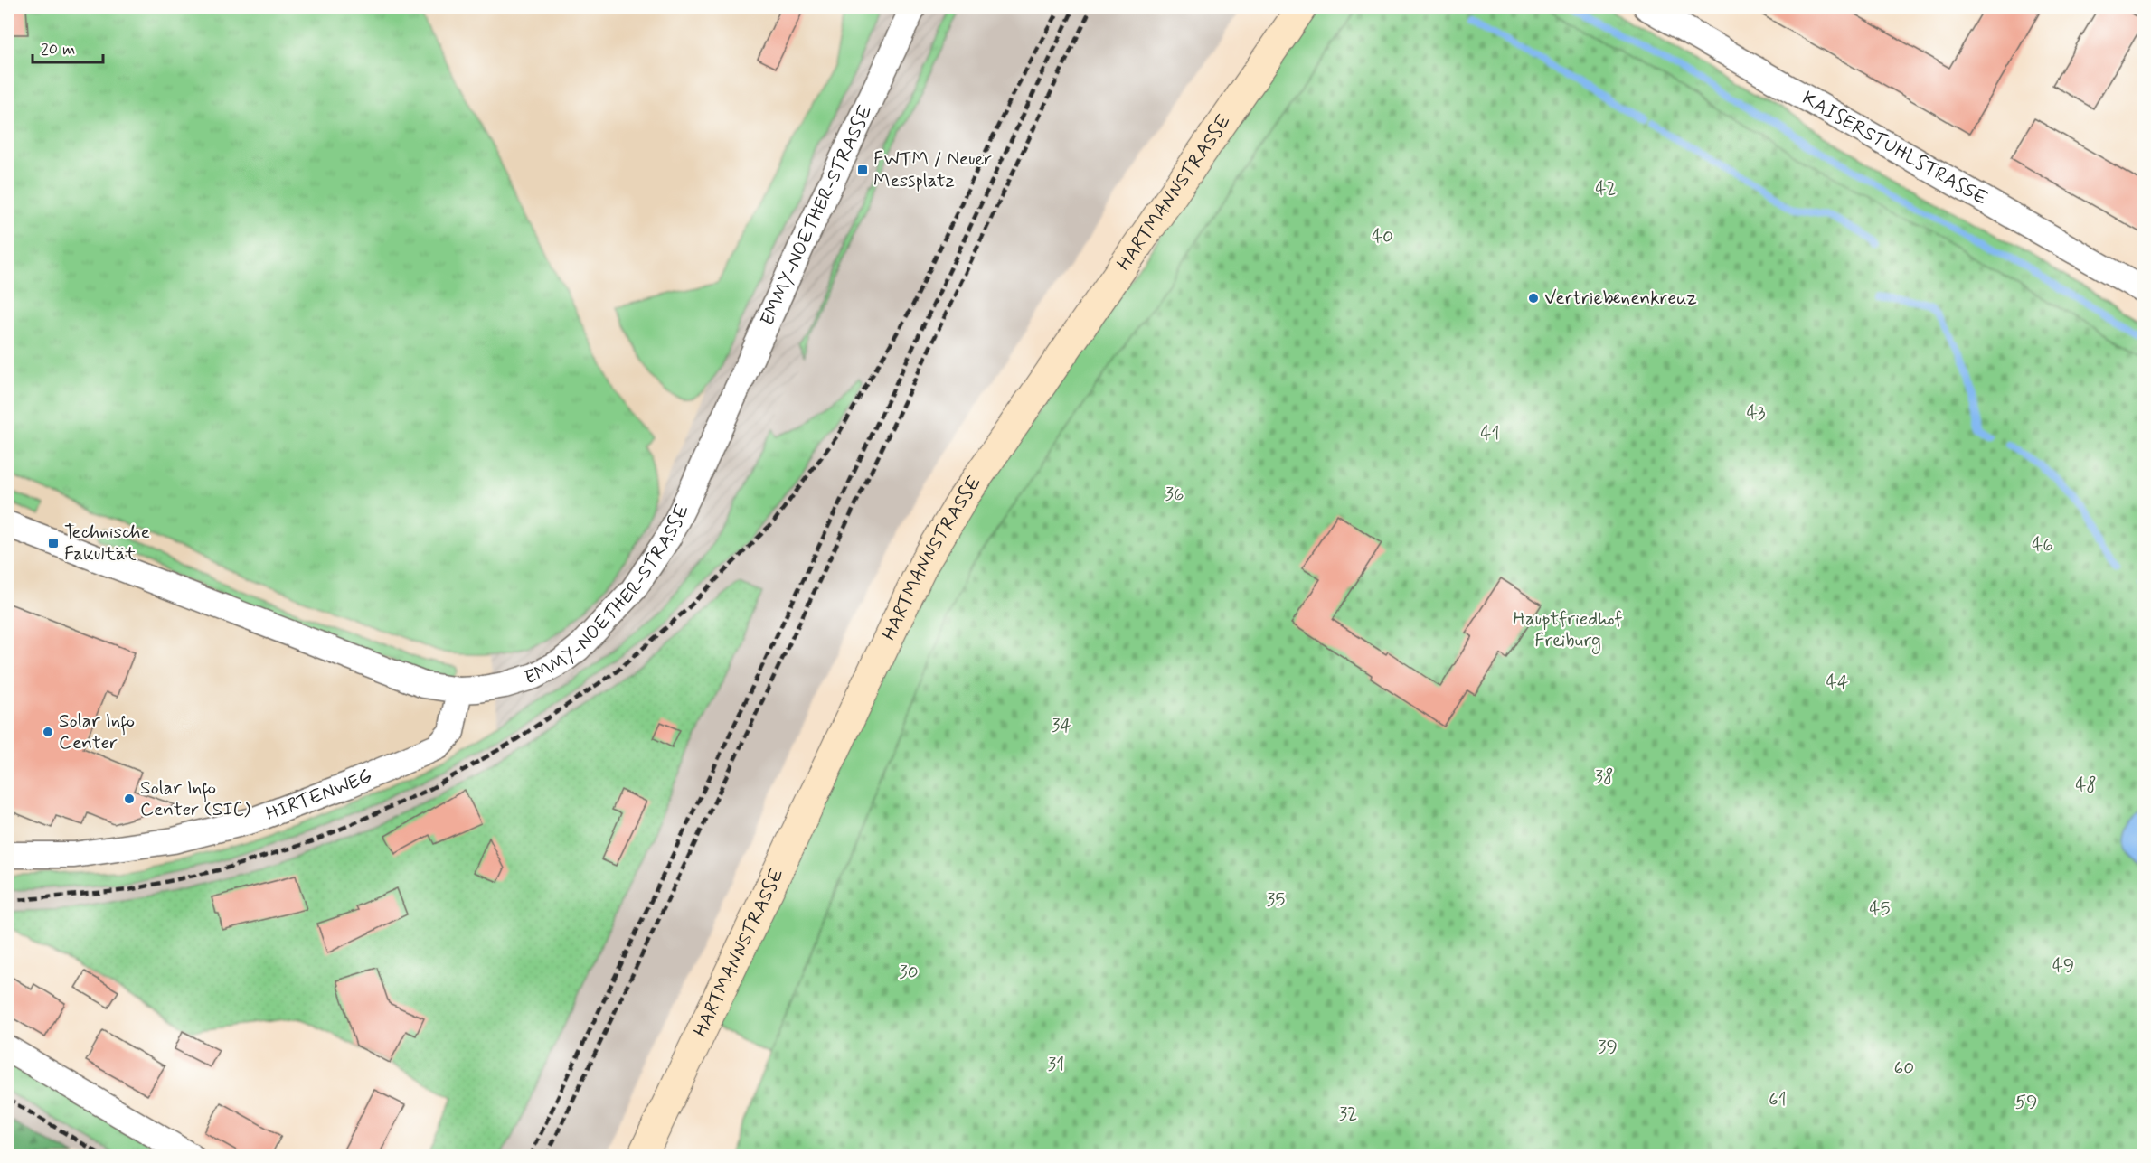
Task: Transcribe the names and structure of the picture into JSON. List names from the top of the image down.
{
  "streets": {
    "street": [
      "KAISERSTUHLSTRASSE",
      "HARTMANNSTRASSE",
      "EMMY-NOETHER-STRASSE",
      "HIRTENWEG"
    ]
  },
  "crossings": [
    ["EMMY-NOETHER-STRASSE", "HIRTENWEG"]
  ],
  "parks": [
    "42",
    "40",
    "43",
    "41",
    "36",
    "46",
    "Hauptfriedhof Freiburg",
    "44",
    "34",
    "38",
    "48",
    "35",
    "45",
    "49",
    "30",
    "39",
    "31",
    "60",
    "61",
    "59",
    "32"
  ],
  "places": {
    "transit": ["FWTM / Neuer Messplatz", "Technische Fakultät"],
    "other": ["Vertriebenenkreuz", "Solar Info Center", "Solar Info Center (SIC)"]
  },
  "scale_bar": "20 m"
}
